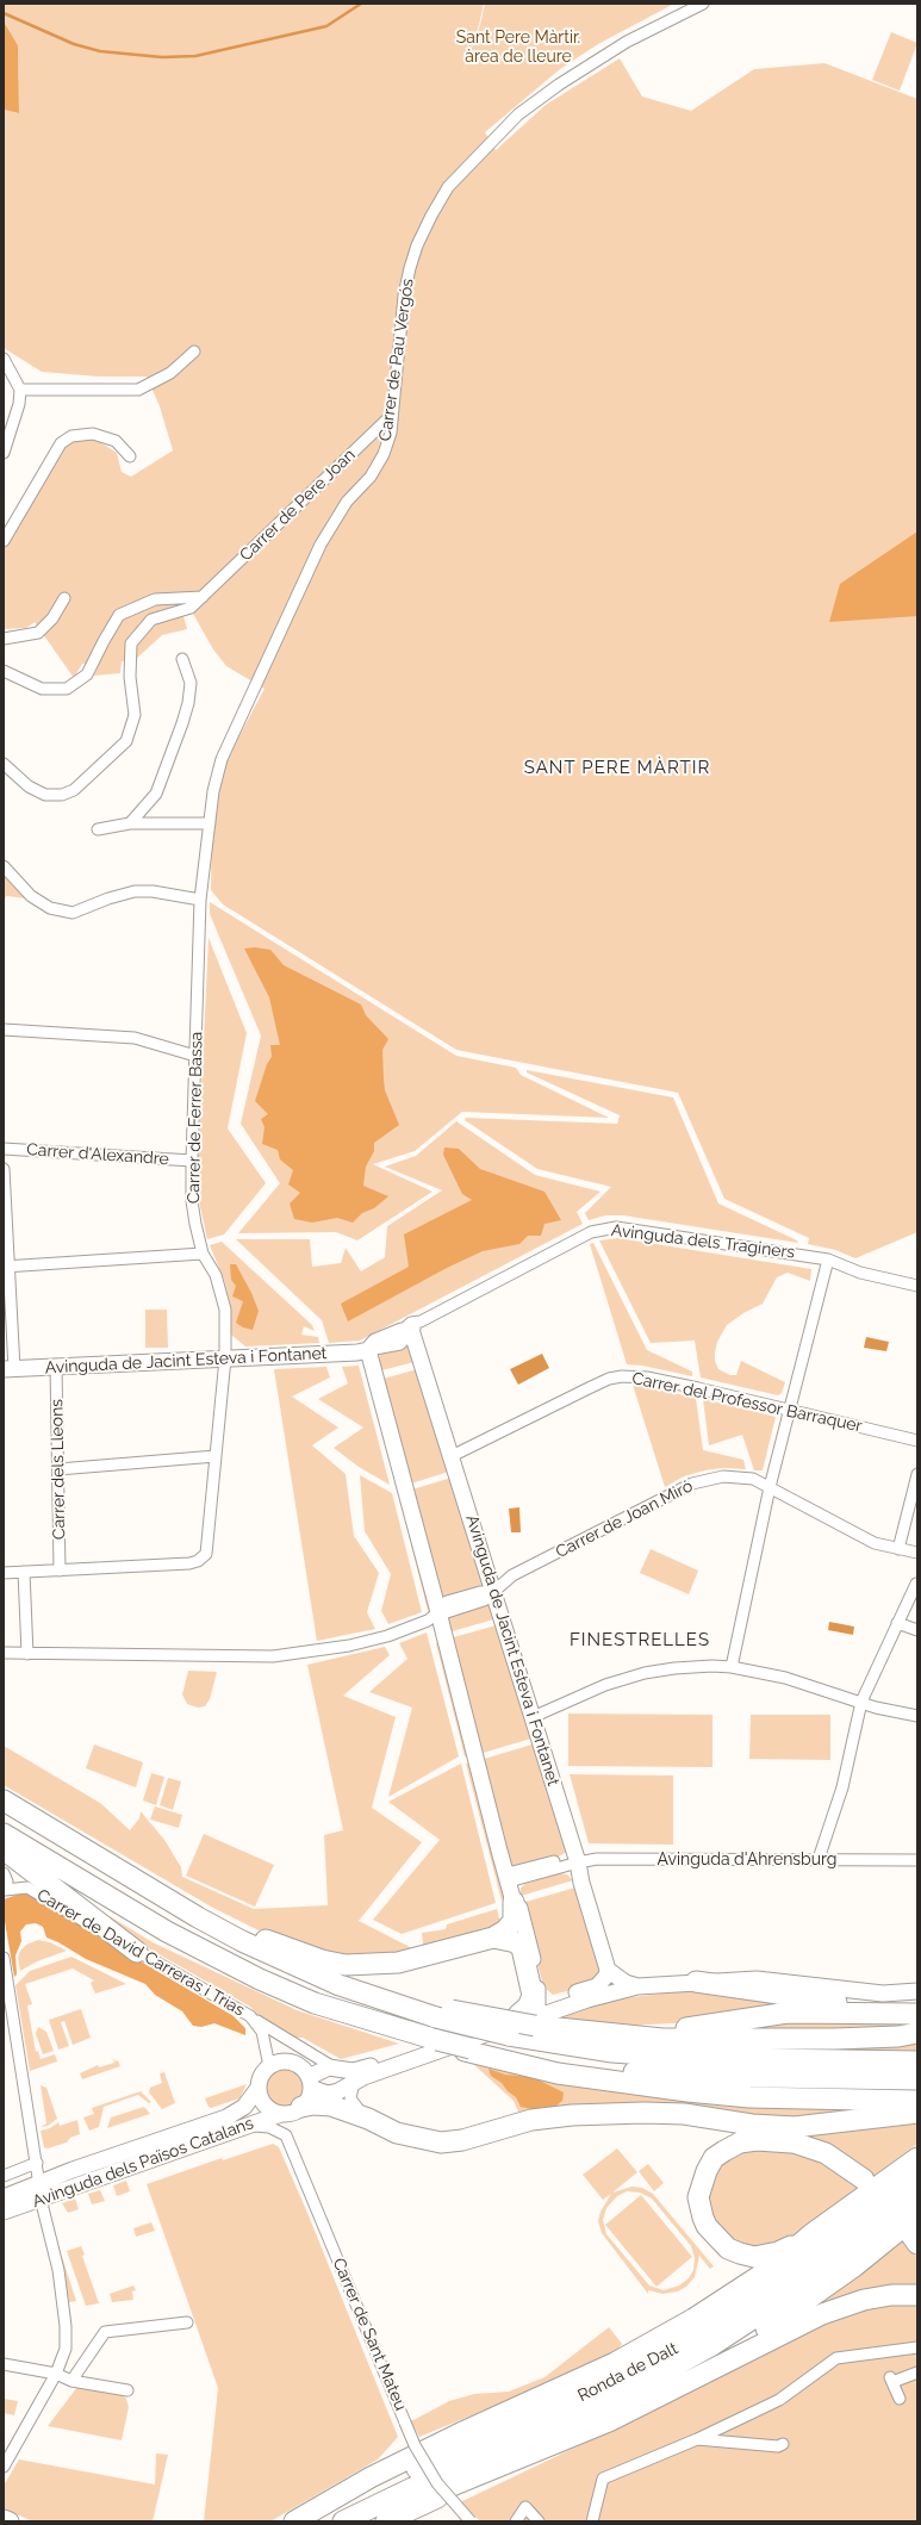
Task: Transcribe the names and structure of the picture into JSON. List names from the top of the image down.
{
  "streets": {
    "highway": ["Ronda de Dalt"],
    "street": [
      "Carrer de Pau Vergós",
      "Carrer de Pere Joan",
      "Carrer de Ferrer Bassa",
      "Carrer d'Alexandre",
      "Avinguda dels Traginers",
      "Avinguda de Jacint Esteva i Fontanet",
      "Carrer del Professor Barraquer",
      "Carrer dels Lleons",
      "Carrer de Joan Miró",
      "Avinguda d'Ahrensburg",
      "Carrer de David Carreras i Trias",
      "Avinguda dels Països Catalans",
      "Carrer de Sant Mateu"
    ]
  },
  "crossings": [
    ["Carrer de Pau Vergós", "Carrer de Pere Joan"],
    ["Carrer de Pau Vergós", "Carrer de Ferrer Bassa"],
    ["Carrer de Ferrer Bassa", "Carrer d'Alexandre"],
    ["Carrer de Ferrer Bassa", "Avinguda de Jacint Esteva i Fontanet"],
    ["Carrer de Ferrer Bassa", "Carrer dels Lleons"],
    ["Avinguda dels Traginers", "Avinguda de Jacint Esteva i Fontanet"],
    ["Avinguda de Jacint Esteva i Fontanet", "Carrer del Professor Barraquer"],
    ["Avinguda de Jacint Esteva i Fontanet", "Carrer dels Lleons"],
    ["Avinguda de Jacint Esteva i Fontanet", "Carrer de Joan Miró"],
    ["Avinguda de Jacint Esteva i Fontanet", "Avinguda d'Ahrensburg"],
    ["Carrer de David Carreras i Trias", "Avinguda dels Països Catalans"],
    ["Carrer de David Carreras i Trias", "Carrer de Sant Mateu"],
    ["Avinguda dels Països Catalans", "Carrer de Sant Mateu"]
  ],
  "districts": ["SANT PERE MÀRTIR", "FINESTRELLES"],
  "parks": ["Sant Pere Màrtir. àrea de lleure"]
}
